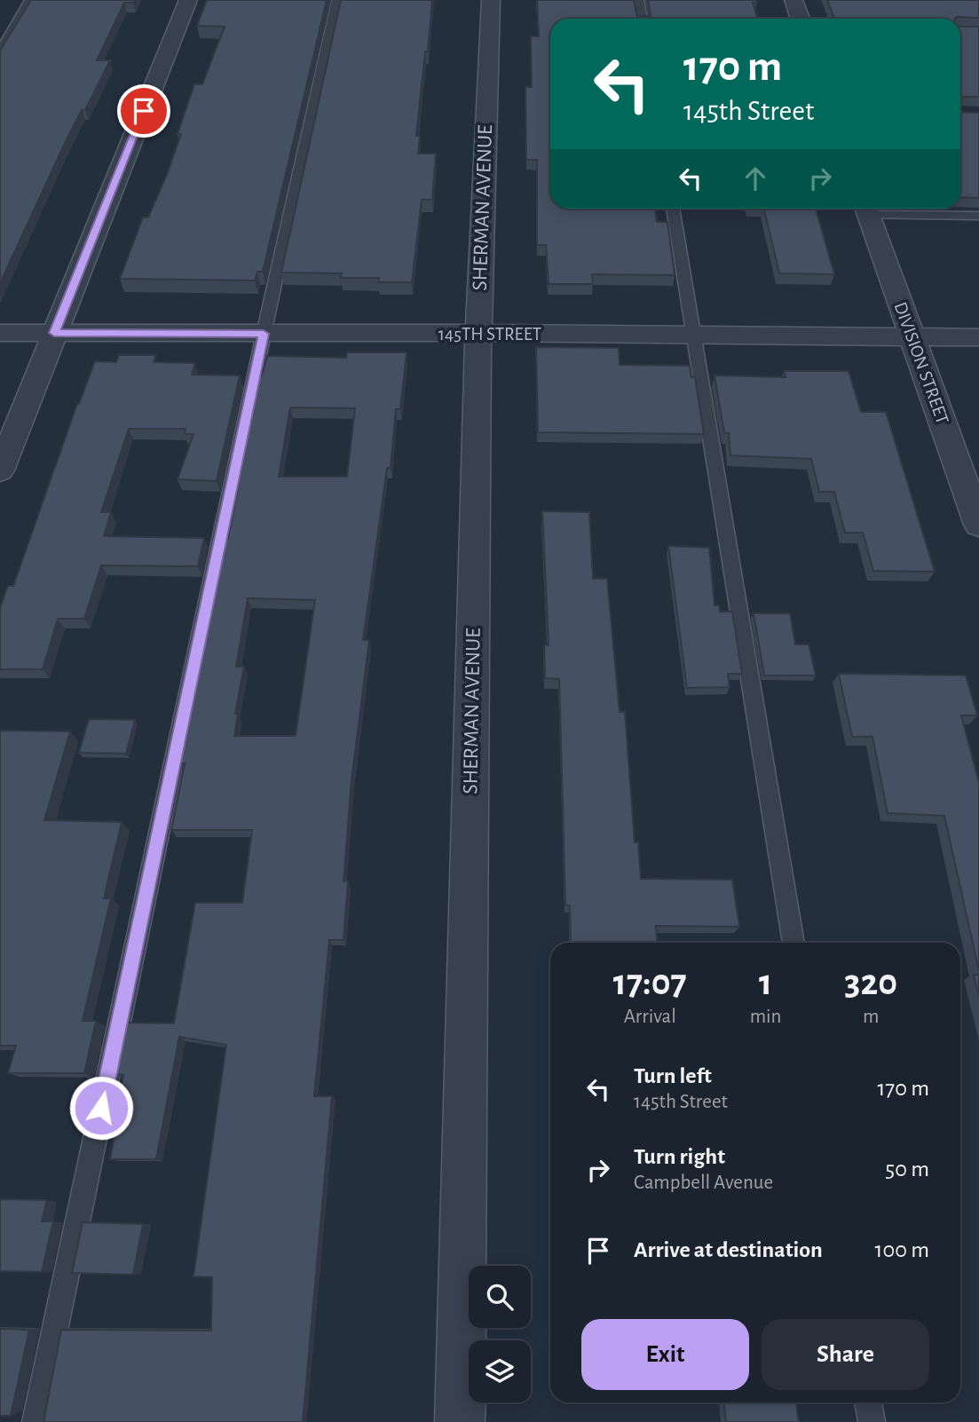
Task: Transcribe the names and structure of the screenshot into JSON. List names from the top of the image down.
{
  "streets": {
    "street": ["SHERMAN AVENUE", "145TH STREET", "DIVISION STREET"]
  },
  "crossings": [
    ["SHERMAN AVENUE", "145TH STREET"],
    ["145TH STREET", "DIVISION STREET"]
  ],
  "page": {
    "turn": ["170 m", "145th Street"],
    "eta": [
      "17:07",
      "Arrival",
      "1",
      "min",
      "320",
      "m"
    ],
    "list": [
      {
        "name": "Turn left",
        "note": "145th Street",
        "value": "170 m"
      },
      {
        "name": "Turn right",
        "note": "Campbell Avenue",
        "value": "50 m"
      },
      {
        "name": "Arrive at destination",
        "value": "100 m"
      }
    ],
    "buttons": ["Exit", "Share"]
  }
}
